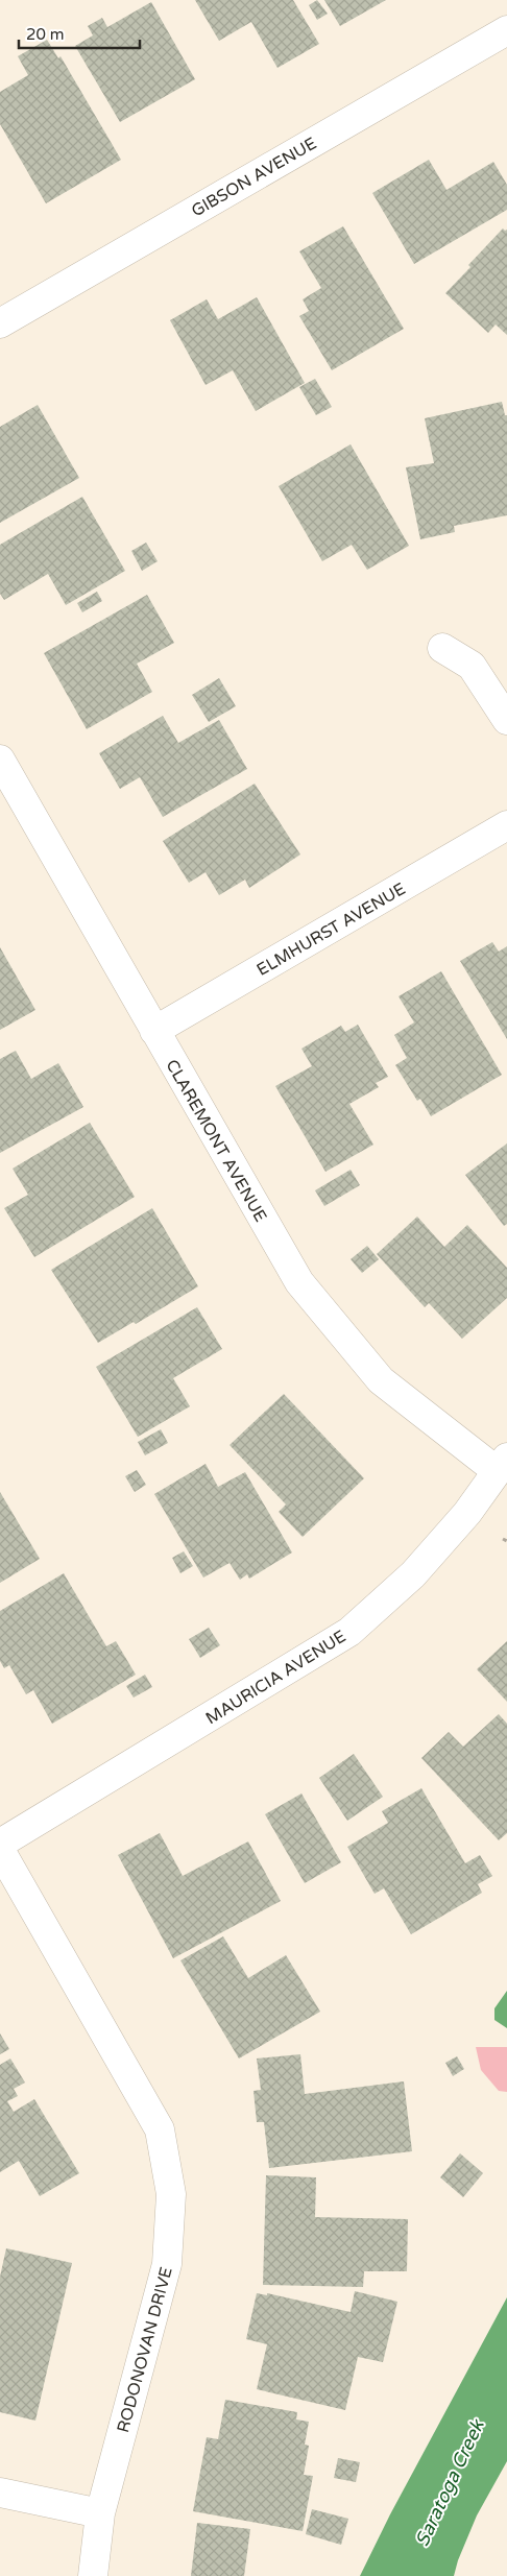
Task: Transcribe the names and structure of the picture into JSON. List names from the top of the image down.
{
  "streets": {
    "street": [
      "GIBSON AVENUE",
      "ELMHURST AVENUE",
      "CLAREMONT AVENUE",
      "MAURICIA AVENUE",
      "RODONOVAN DRIVE"
    ]
  },
  "crossings": [
    ["ELMHURST AVENUE", "CLAREMONT AVENUE"],
    ["CLAREMONT AVENUE", "MAURICIA AVENUE"]
  ],
  "water": ["Saratoga Creek"],
  "scale_bar": "20 m"
}
